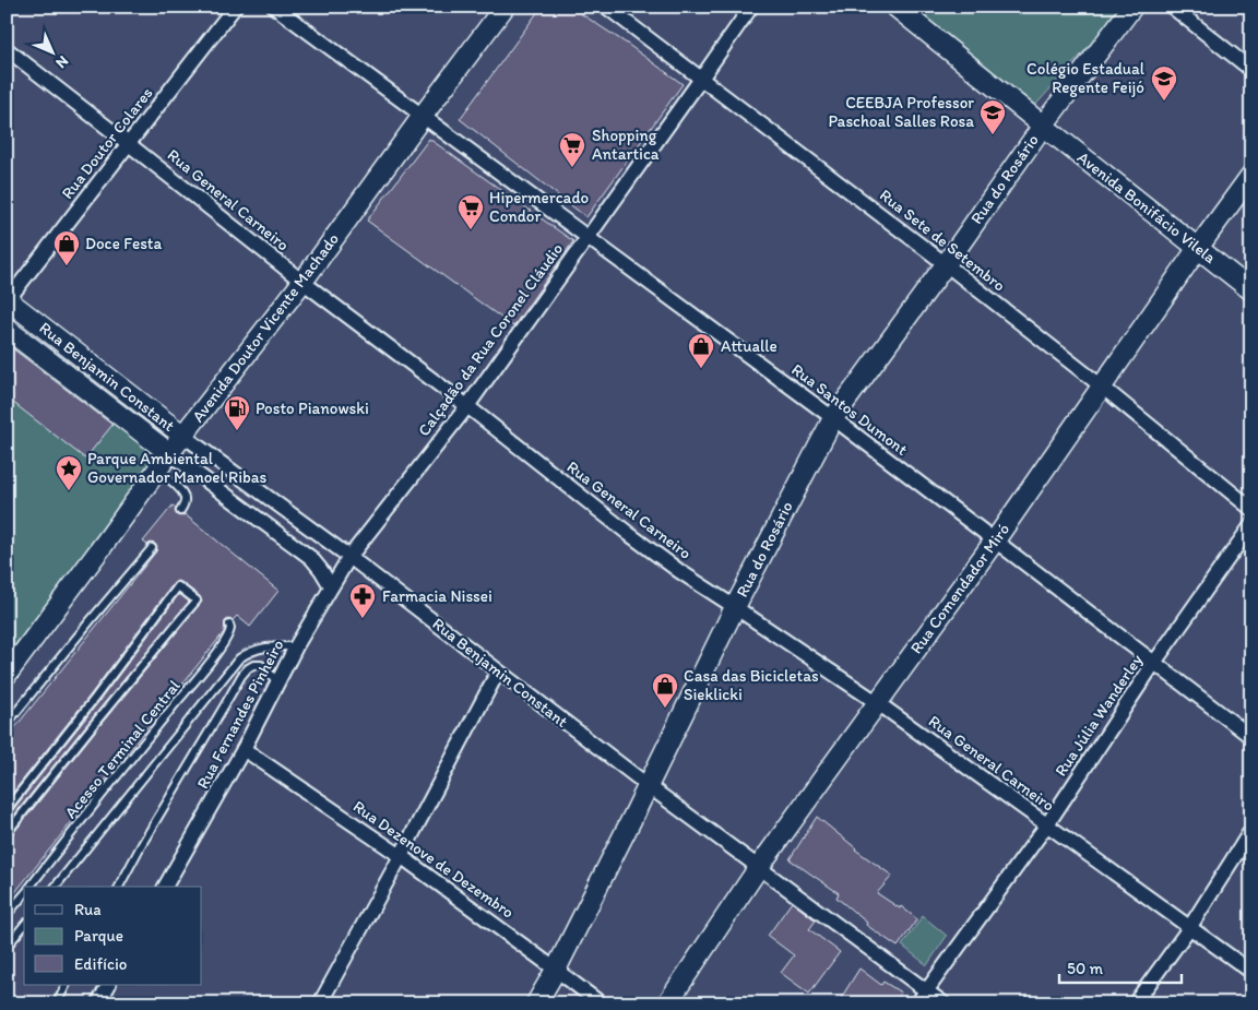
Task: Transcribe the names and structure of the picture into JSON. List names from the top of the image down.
{
  "streets": {
    "main road": [
      "Rua do Rosário",
      "Avenida Bonifácio Vilela",
      "Avenida Doutor Vicente Machado",
      "Rua Benjamin Constant",
      "Rua Comendador Miró"
    ],
    "street": [
      "Rua Doutor Colares",
      "Rua General Carneiro",
      "Rua Sete de Setembro",
      "Calçadão da Rua Coronel Cláudio",
      "Rua Santos Dumont",
      "Rua Fernandes Pinheiro",
      "Rua Júlia Wanderley",
      "Rua Dezenove de Dezembro"
    ],
    "lane": ["Acesso Terminal Central"]
  },
  "crossings": [
    ["Rua Doutor Colares", "Rua General Carneiro"],
    ["Rua Doutor Colares", "Rua Benjamin Constant"],
    ["Rua do Rosário", "Rua General Carneiro"],
    ["Rua do Rosário", "Avenida Bonifácio Vilela"],
    ["Rua do Rosário", "Rua Sete de Setembro"],
    ["Rua do Rosário", "Rua Benjamin Constant"],
    ["Rua do Rosário", "Rua Santos Dumont"],
    ["Rua do Rosário", "Rua Dezenove de Dezembro"],
    ["Rua General Carneiro", "Avenida Doutor Vicente Machado"],
    ["Rua General Carneiro", "Calçadão da Rua Coronel Cláudio"],
    ["Rua General Carneiro", "Rua Comendador Miró"],
    ["Rua General Carneiro", "Rua Júlia Wanderley"],
    ["Avenida Bonifácio Vilela", "Rua Comendador Miró"],
    ["Rua Sete de Setembro", "Calçadão da Rua Coronel Cláudio"],
    ["Rua Sete de Setembro", "Rua Comendador Miró"],
    ["Avenida Doutor Vicente Machado", "Rua Benjamin Constant"],
    ["Avenida Doutor Vicente Machado", "Rua Santos Dumont"],
    ["Calçadão da Rua Coronel Cláudio", "Rua Benjamin Constant"],
    ["Calçadão da Rua Coronel Cláudio", "Rua Santos Dumont"],
    ["Calçadão da Rua Coronel Cláudio", "Rua Fernandes Pinheiro"],
    ["Rua Benjamin Constant", "Rua Comendador Miró"],
    ["Rua Benjamin Constant", "Rua Fernandes Pinheiro"],
    ["Rua Benjamin Constant", "Rua Júlia Wanderley"],
    ["Rua Santos Dumont", "Rua Comendador Miró"],
    ["Rua Santos Dumont", "Rua Júlia Wanderley"],
    ["Rua Fernandes Pinheiro", "Rua Dezenove de Dezembro"]
  ],
  "places": {
    "school or university": ["Colégio Estadual Regente Feijó", "CEEBJA Professor Paschoal Salles Rosa"],
    "supermarket": ["Shopping Antartica", "Hipermercado Condor"],
    "shop": ["Doce Festa", "Attualle", "Casa das Bicicletas Sieklicki"],
    "fuel station": ["Posto Pianowski"],
    "place": ["Parque Ambiental Governador Manoel Ribas"],
    "pharmacy": ["Farmacia Nissei"]
  },
  "legend": ["Rua", "Parque", "Edifício"],
  "scale_bar": "50 m",
  "north": "bottom right"
}
